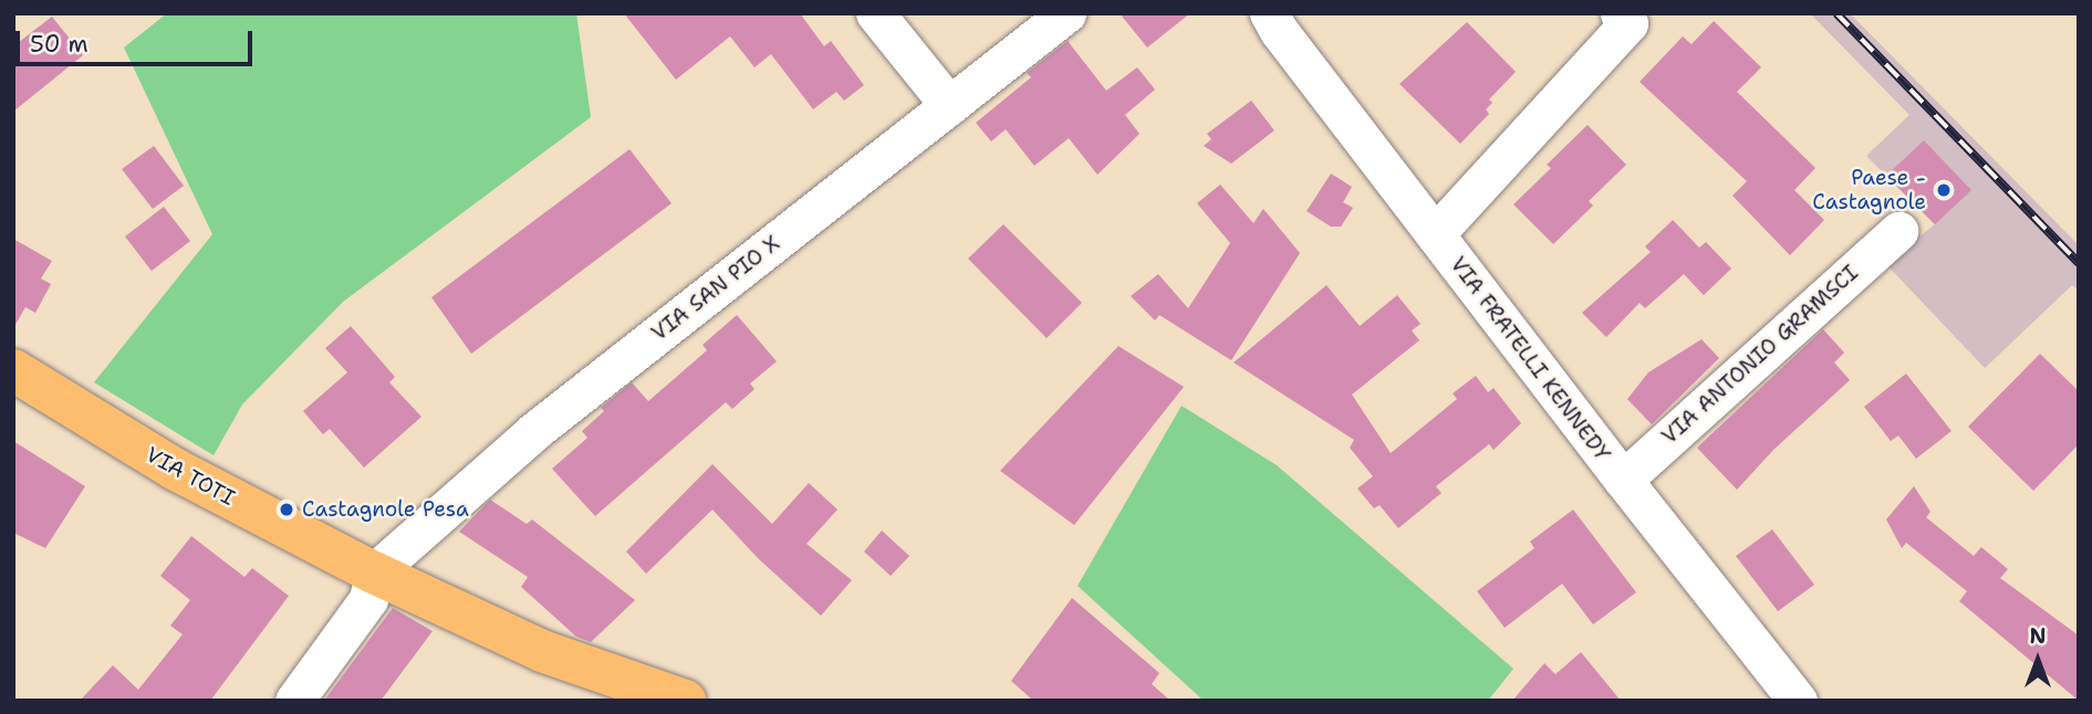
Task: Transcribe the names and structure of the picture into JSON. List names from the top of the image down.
{
  "streets": {
    "main road": ["VIA TOTI"],
    "street": ["VIA SAN PIO X", "VIA ANTONIO GRAMSCI", "VIA FRATELLI KENNEDY"]
  },
  "crossings": [
    ["VIA SAN PIO X", "VIA TOTI"],
    ["VIA ANTONIO GRAMSCI", "VIA FRATELLI KENNEDY"]
  ],
  "places": ["Paese - Castagnole", "Castagnole Pesa"],
  "scale_bar": "50 m",
  "north": "top"
}
